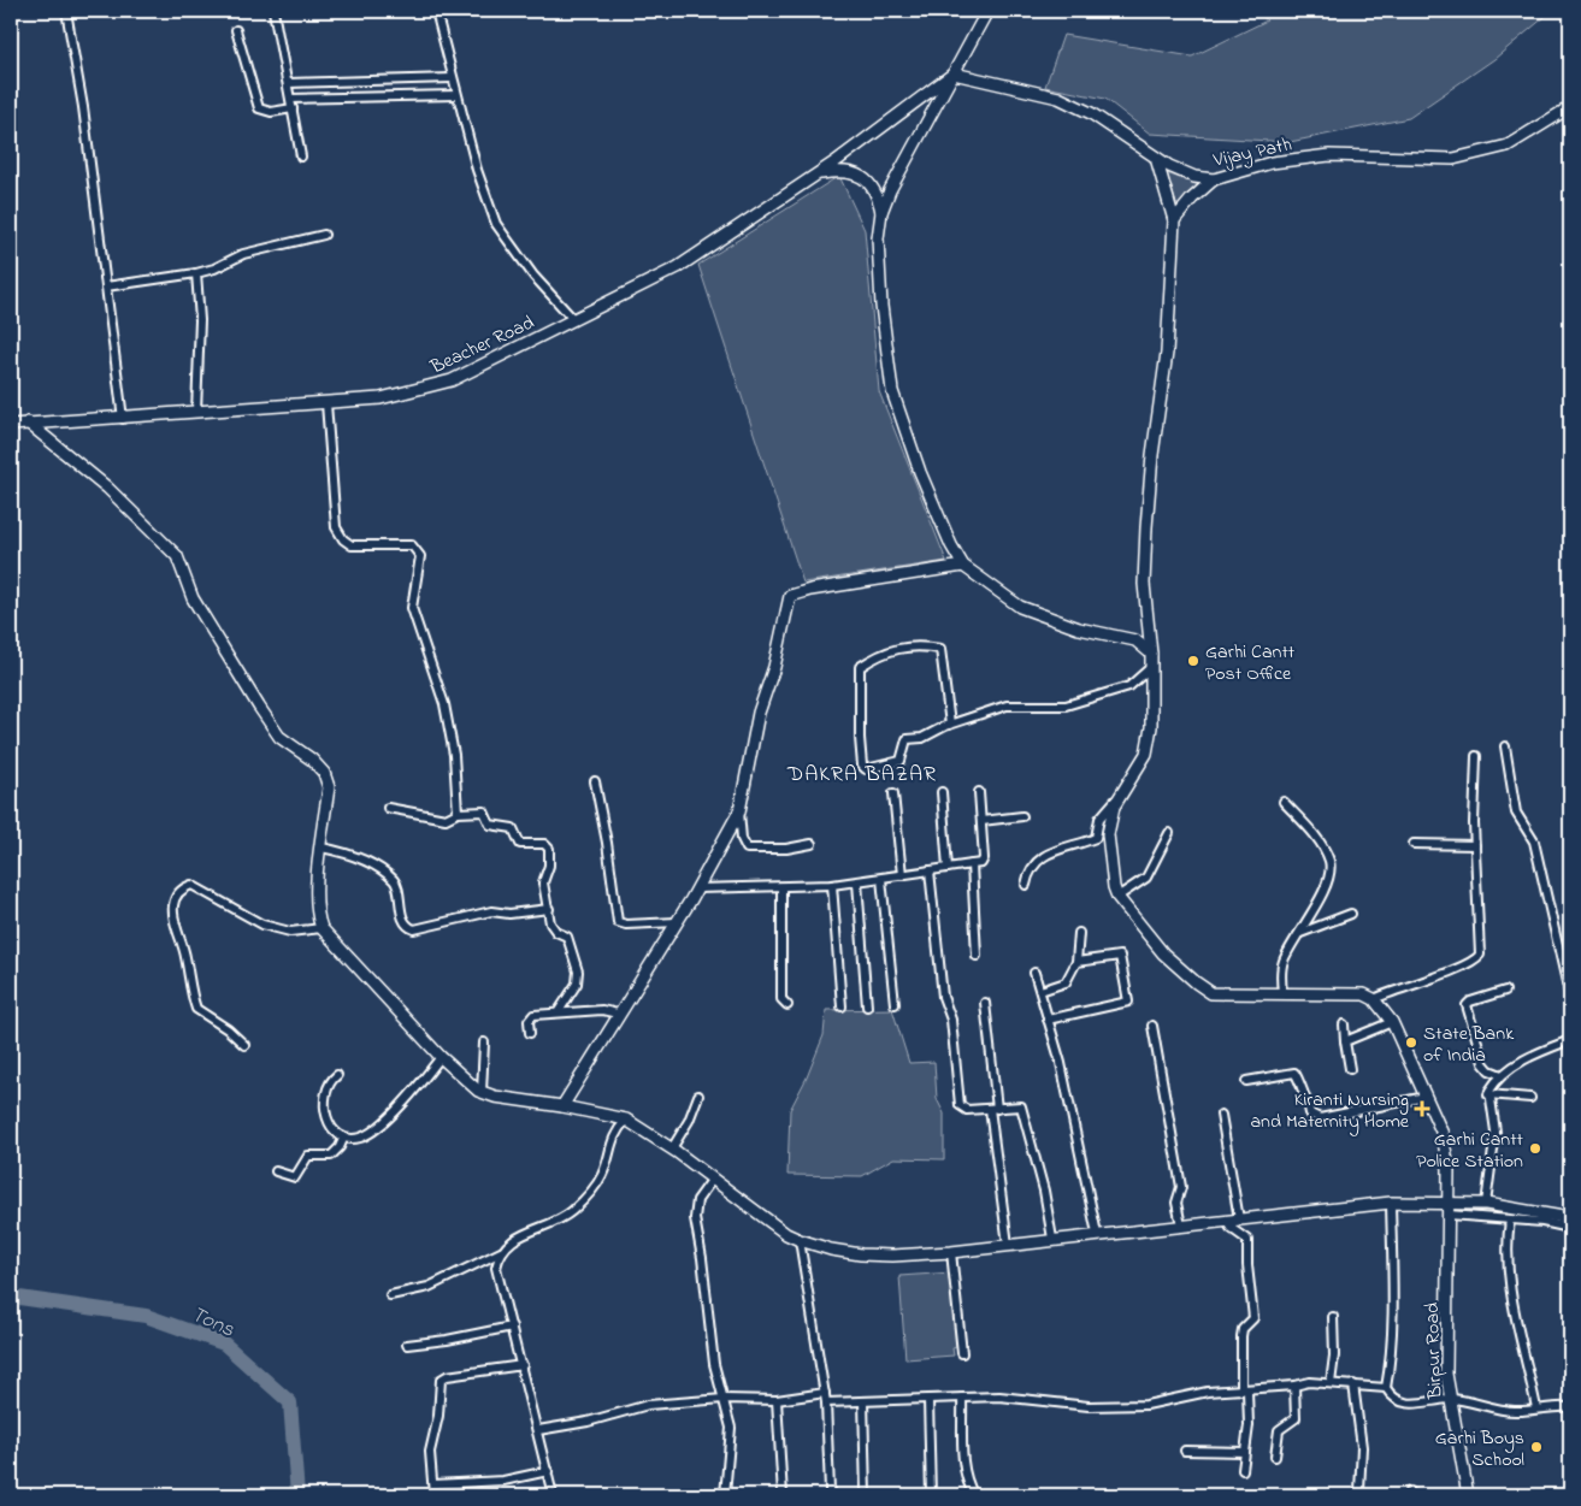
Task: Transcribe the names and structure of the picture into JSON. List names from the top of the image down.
{
  "streets": {
    "street": ["Vijay Path", "Beacher Road", "Birpur Road"]
  },
  "crossings": [
    ["Vijay Path", "Beacher Road"]
  ],
  "districts": ["DAKRA BAZAR"],
  "water": ["Tons"],
  "places": {
    "other": [
      "Garhi Cantt Post Office",
      "State Bank of India",
      "Garhi Cantt Police Station",
      "Garhi Boys School"
    ],
    "health": ["Kiranti Nursing and Maternity Home"]
  }
}
